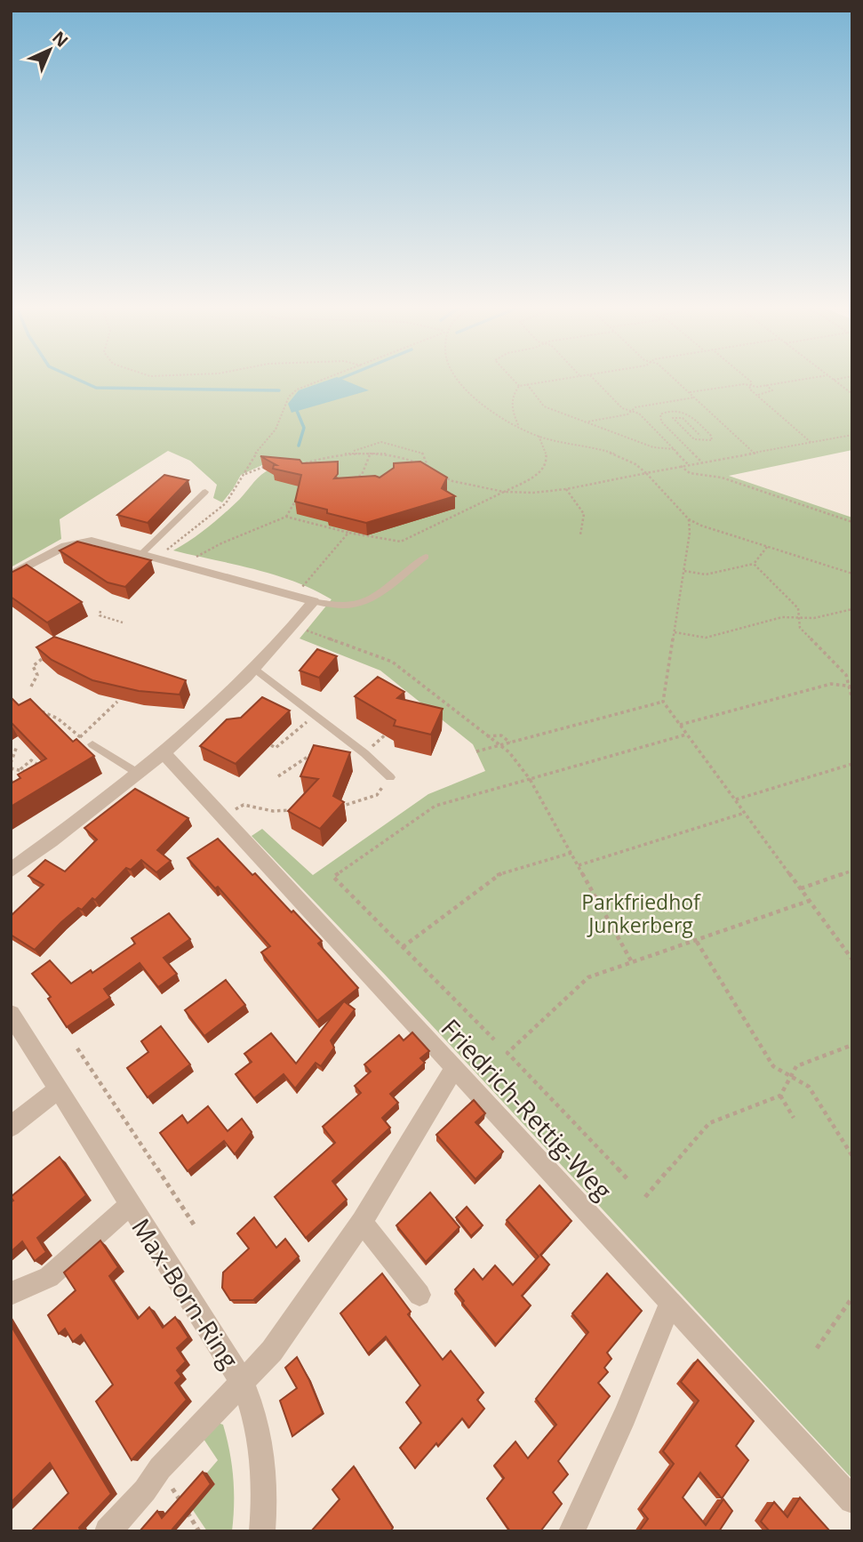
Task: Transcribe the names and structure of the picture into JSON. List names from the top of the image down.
{
  "streets": {
    "street": ["Friedrich-Rettig-Weg", "Max-Born-Ring"]
  },
  "parks": ["Parkfriedhof Junkerberg"],
  "north": "top right"
}
